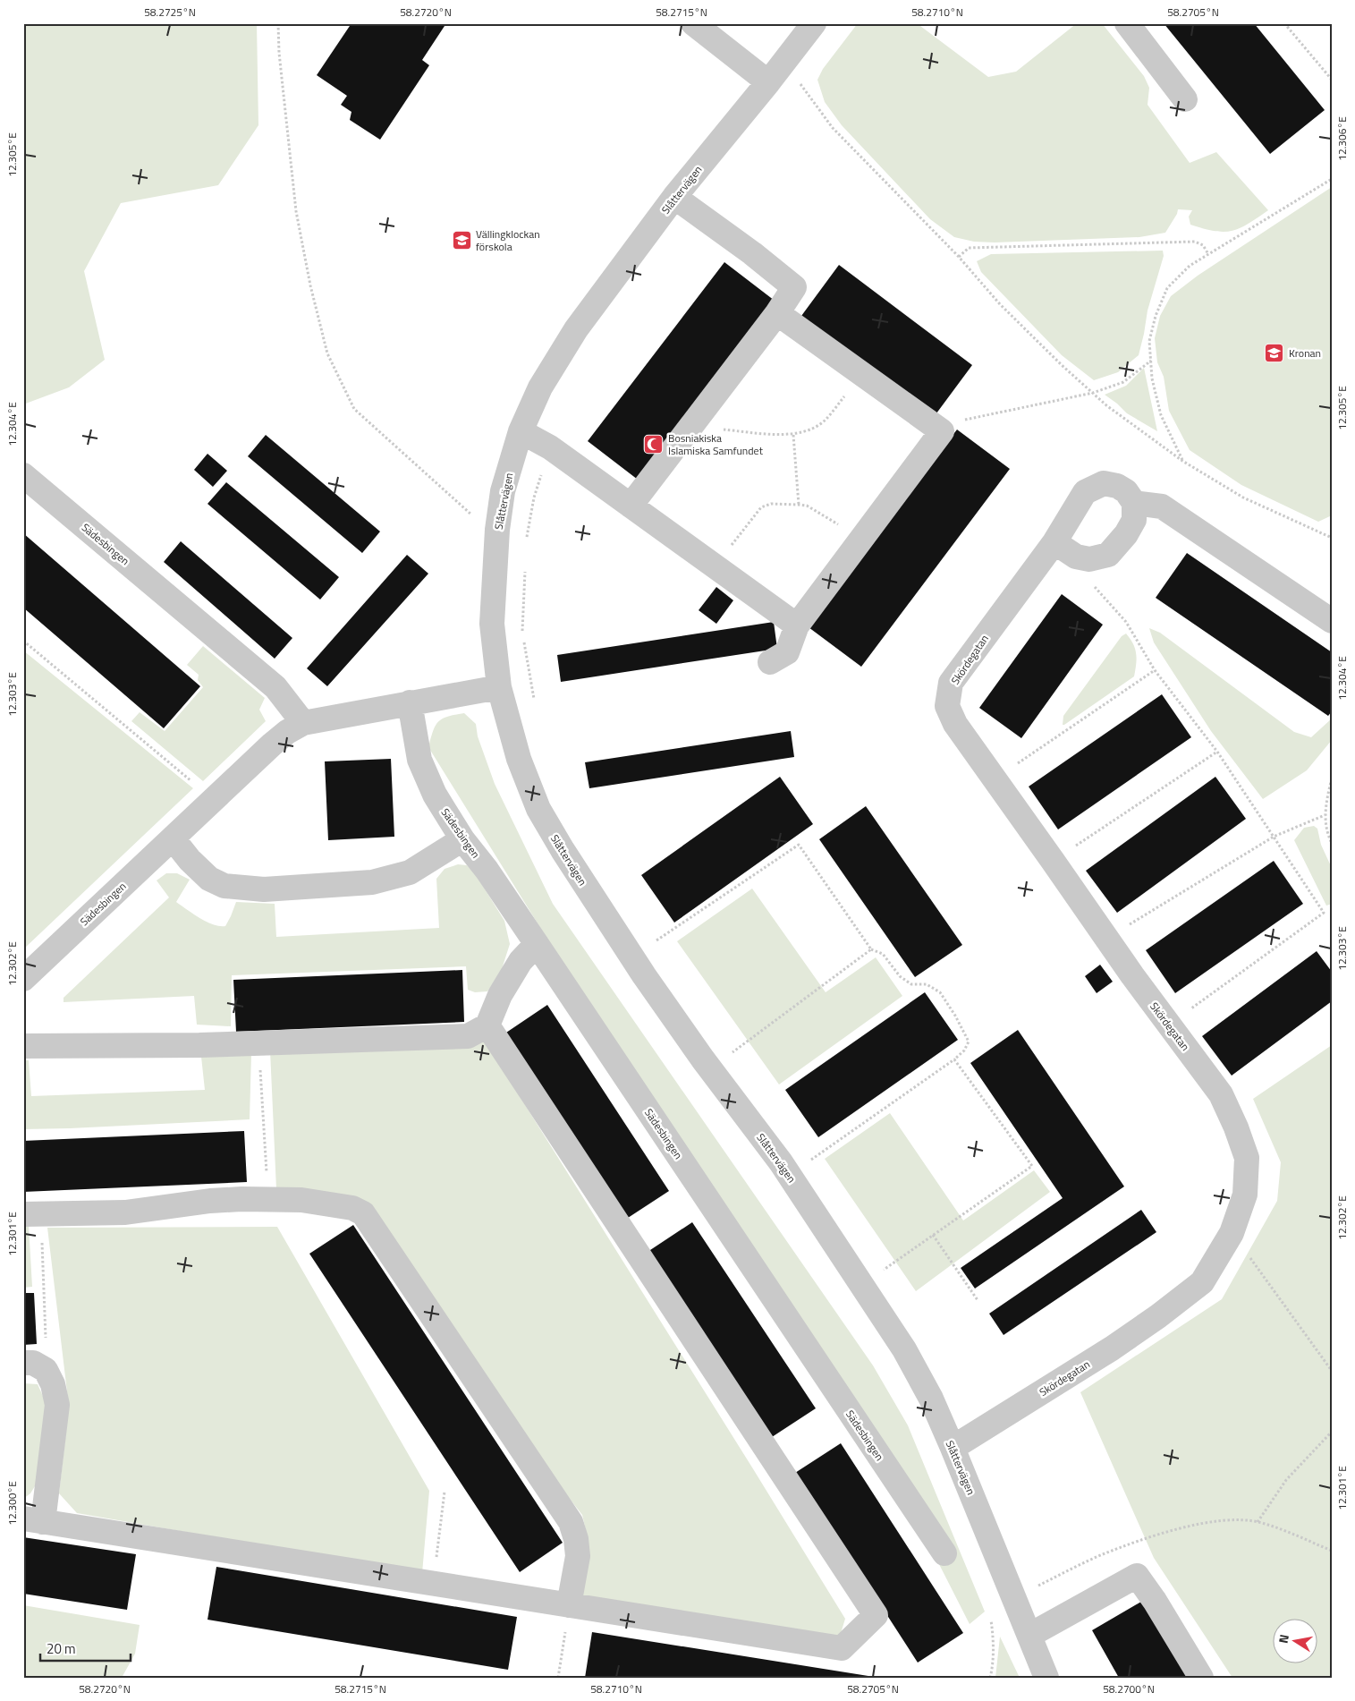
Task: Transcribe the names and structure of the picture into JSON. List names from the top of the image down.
{
  "streets": {
    "street": ["Slåttervägen", "Sädesbingen", "Skördegatan"]
  },
  "crossings": [
    ["Slåttervägen", "Sädesbingen"],
    ["Slåttervägen", "Skördegatan"]
  ],
  "places": {
    "school or university": ["Vällingklockan förskola", "Kronan"],
    "mosque": ["Bosniakiska Islamiska Samfundet"]
  },
  "scale_bar": "20 m",
  "north": "left",
  "coordinates": [
    "58.2725°N",
    "58.2720°N",
    "58.2715°N",
    "58.2710°N",
    "58.2705°N",
    "12.306°E",
    "12.305°E",
    "12.304°E",
    "12.303°E",
    "12.302°E",
    "12.301°E",
    "12.300°E",
    "58.2700°N"
  ]
}
